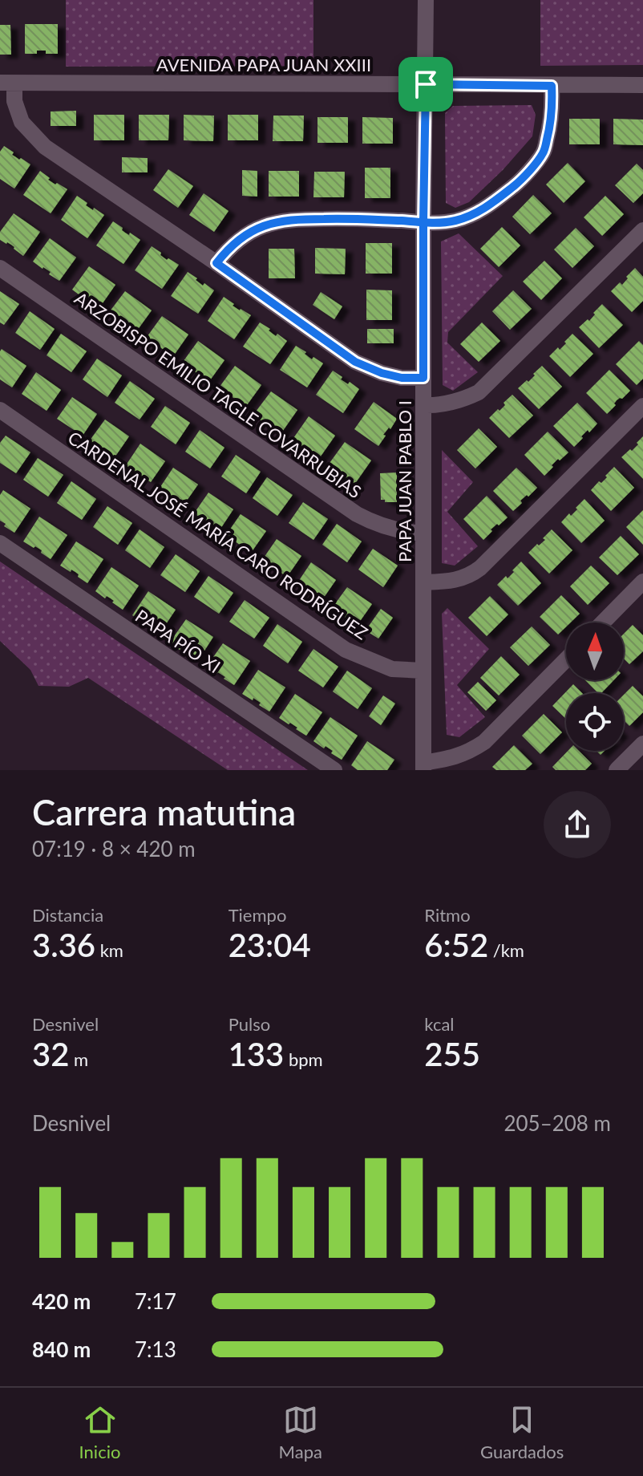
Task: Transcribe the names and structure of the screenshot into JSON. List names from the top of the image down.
{
  "streets": {
    "street": [
      "AVENIDA PAPA JUAN XXIII",
      "ARZOBISPO EMILIO TAGLE COVARRUBIAS",
      "PAPA JUAN PABLO I",
      "CARDENAL JOSÉ MARÍA CARO RODRÍGUEZ",
      "PAPA PÍO XI"
    ]
  },
  "crossings": [
    ["AVENIDA PAPA JUAN XXIII", "PAPA JUAN PABLO I"],
    ["ARZOBISPO EMILIO TAGLE COVARRUBIAS", "PAPA JUAN PABLO I"],
    ["PAPA JUAN PABLO I", "CARDENAL JOSÉ MARÍA CARO RODRÍGUEZ"]
  ],
  "north": "top",
  "page": {
    "heading": ["Carrera matutina", "07:19 · 8 × 420 m"],
    "stats": [
      ["Distancia", "3.36 km"],
      ["Tiempo", "23:04"],
      ["Ritmo", "6:52 /km"],
      ["Desnivel", "32 m"],
      ["Pulso", "133 bpm"],
      ["kcal", "255"]
    ],
    "chart": ["Desnivel", "205–208 m"],
    "list": [
      {
        "name": "420 m",
        "note": "7:17"
      },
      {
        "name": "840 m",
        "note": "7:13"
      }
    ],
    "tabs": ["Inicio", "Mapa", "Guardados"]
  }
}
